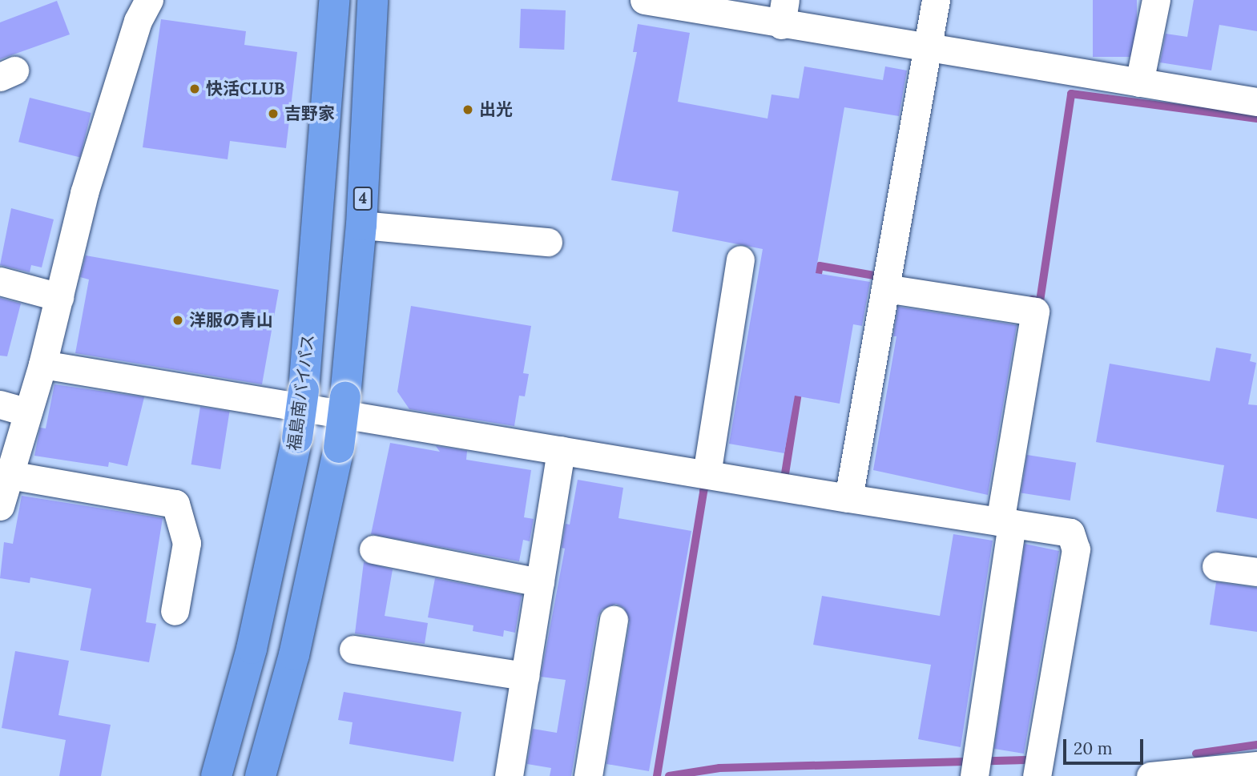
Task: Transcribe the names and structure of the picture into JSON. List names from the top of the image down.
{
  "streets": {
    "highway": ["4", "福島南バイパス"]
  },
  "places": [
    "快活CLUB",
    "出光",
    "吉野家",
    "洋服の青山"
  ],
  "scale_bar": "20 m"
}
